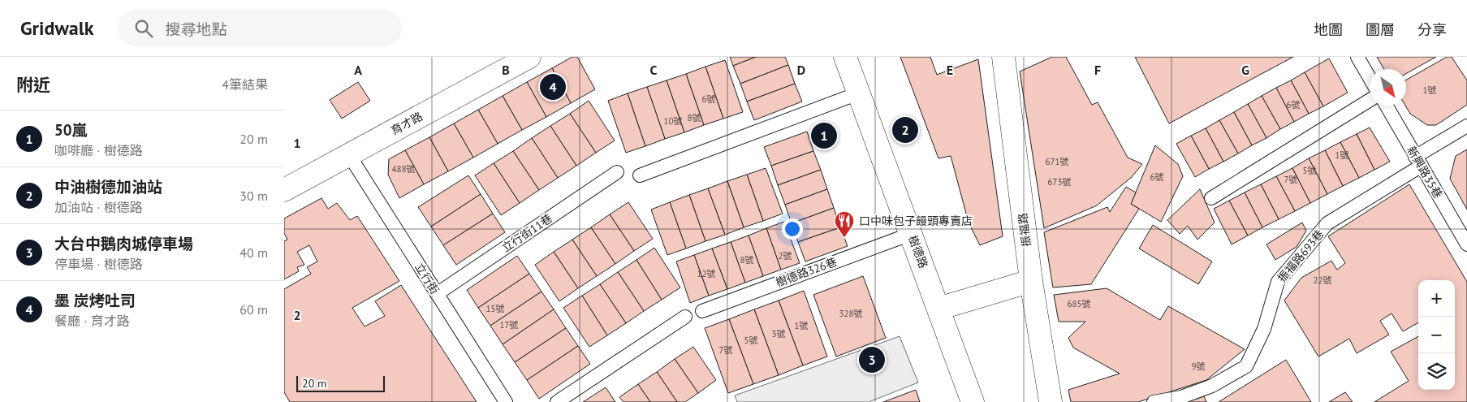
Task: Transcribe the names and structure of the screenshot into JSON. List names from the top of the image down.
{
  "streets": {
    "street": ["育才路", "振福路", "樹德路"],
    "lane": [
      "新興路35巷",
      "立行街11巷",
      "振福路693巷",
      "樹德路326巷",
      "立行街"
    ]
  },
  "crossings": [
    ["育才路", "立行街"],
    ["新興路35巷", "振福路693巷"],
    ["立行街11巷", "立行街"],
    ["樹德路", "樹德路326巷"]
  ],
  "places": {
    "restaurant": ["口中味包子饅頭專賣店"]
  },
  "house_numbers": [
    "1號",
    "6號",
    "6號",
    "8號",
    "10號",
    "1號",
    "671號",
    "488號",
    "5號",
    "6號",
    "7號",
    "673號",
    "2號",
    "8號",
    "12號",
    "22號",
    "685號",
    "15號",
    "328號",
    "17號",
    "1號",
    "3號",
    "5號",
    "7號",
    "9號"
  ],
  "scale_bar": "20 m",
  "north": "bottom right",
  "page": {
    "header": "Gridwalk",
    "search": "搜尋地點",
    "nav": ["地圖", "圖層", "分享"],
    "heading": ["附近", "4筆結果"],
    "pins": [
      "4",
      "2",
      "1",
      "3"
    ],
    "list": [
      {
        "mark": "1",
        "name": "50嵐",
        "note": "咖啡廳 · 樹德路",
        "value": "20 m"
      },
      {
        "mark": "2",
        "name": "中油樹德加油站",
        "note": "加油站 · 樹德路",
        "value": "30 m"
      },
      {
        "mark": "3",
        "name": "大台中鵝肉城停車場",
        "note": "停車場 · 樹德路",
        "value": "40 m"
      },
      {
        "mark": "4",
        "name": "墨 炭烤吐司",
        "note": "餐廳 · 育才路",
        "value": "60 m"
      }
    ],
    "map_buttons": ["+", "−"],
    "scale": "20 m"
  },
  "grid": {
    "columns": [
      "A",
      "B",
      "C",
      "D",
      "E",
      "F",
      "G"
    ],
    "rows": ["1", "2"]
  }
}
